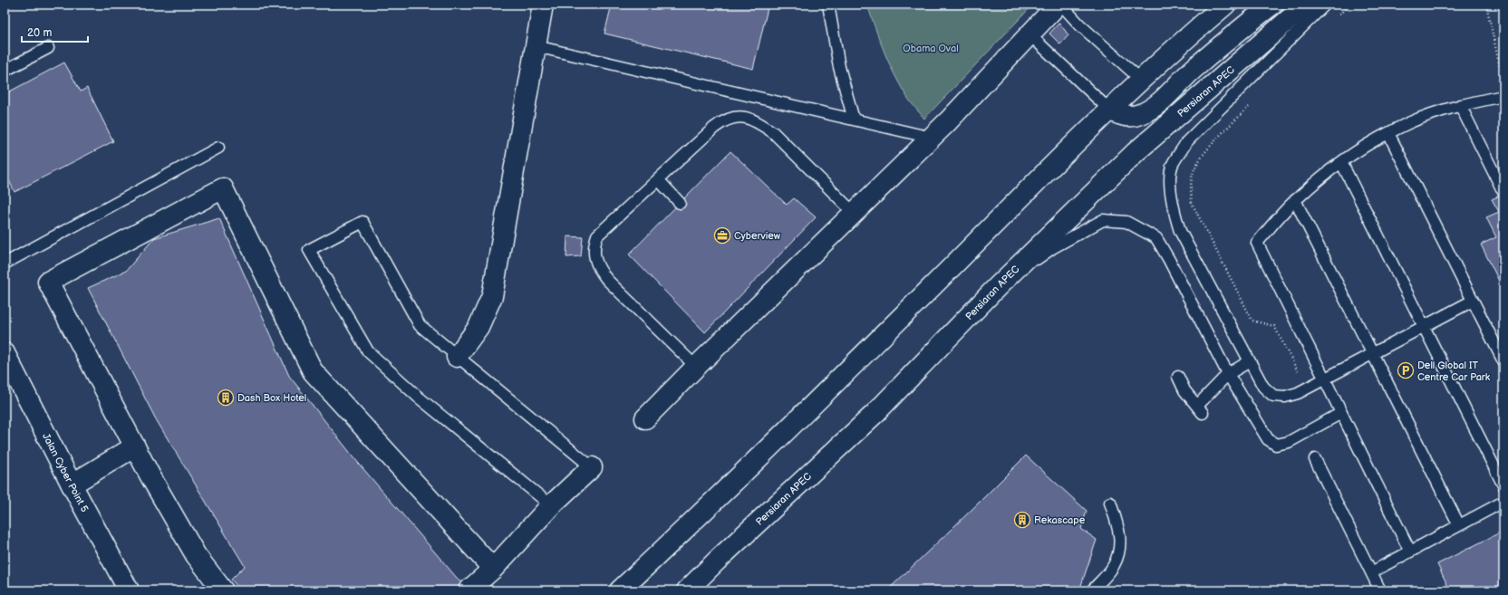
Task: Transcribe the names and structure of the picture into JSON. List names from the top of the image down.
{
  "streets": {
    "street": ["Persiaran APEC", "Jalan Cyber Point 5"]
  },
  "parks": ["Obama Oval"],
  "places": {
    "office": ["Cyberview"],
    "parking": ["Dell Global IT Centre Car Park"],
    "building": ["Dash Box Hotel", "Rekascape"]
  },
  "scale_bar": "20 m"
}
